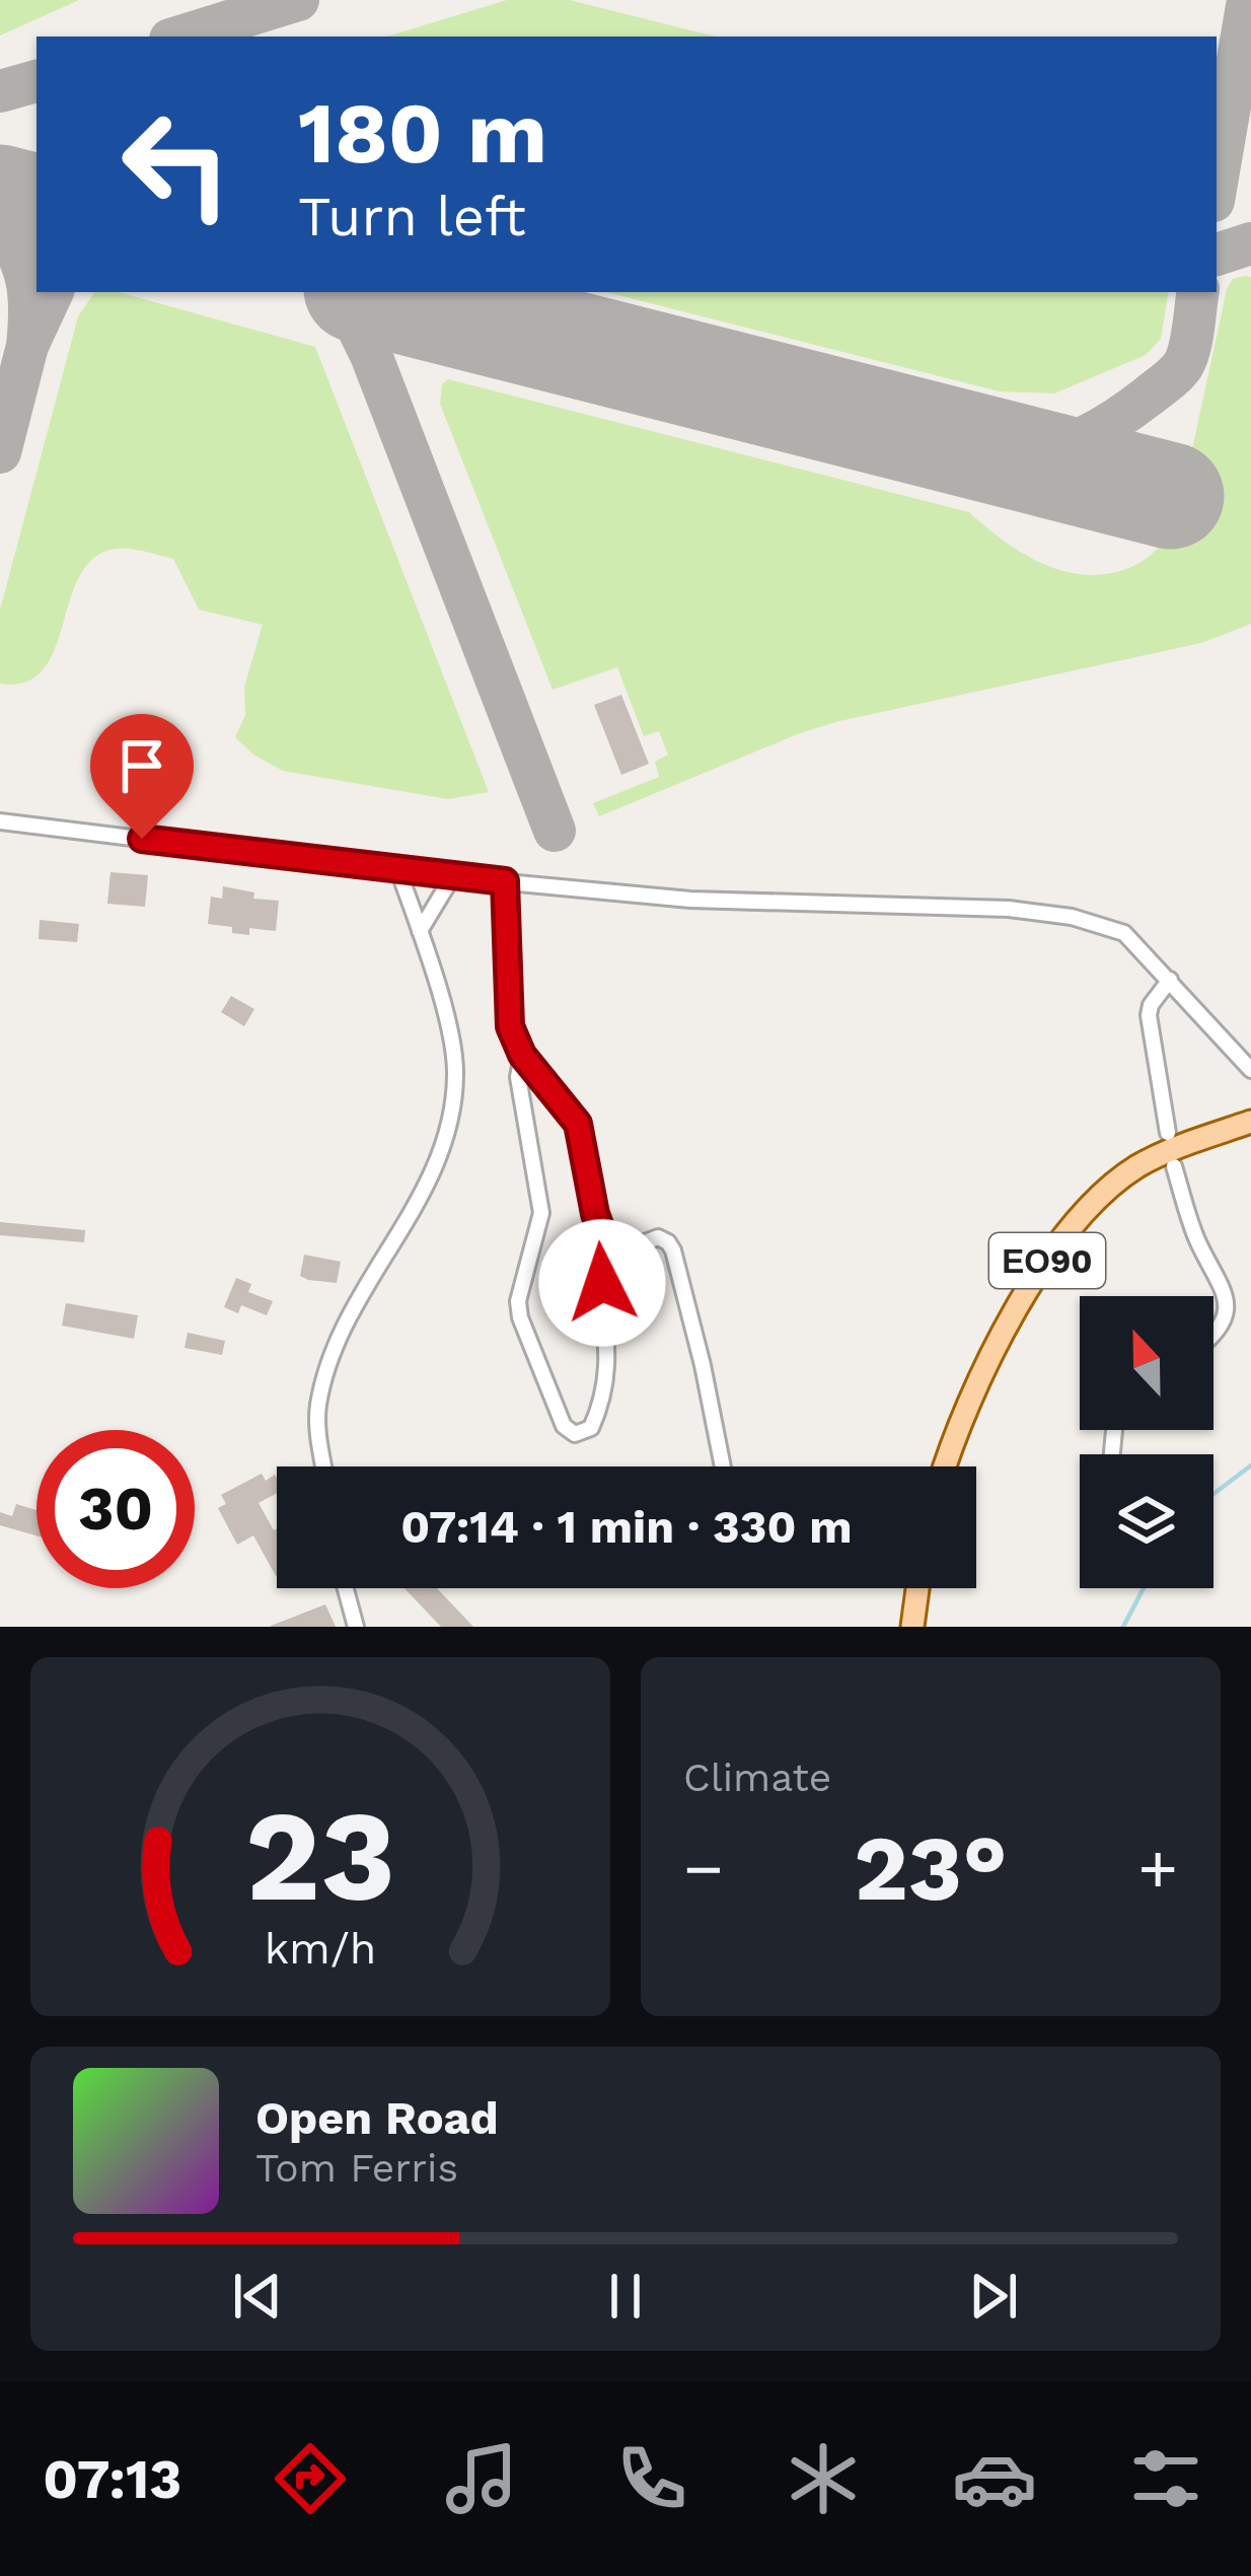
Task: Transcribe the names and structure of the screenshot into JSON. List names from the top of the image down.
{
  "streets": {
    "main road": ["ΕΟ90"]
  },
  "north": "top",
  "page": {
    "turn": ["180 m", "Turn left"],
    "limit": "30",
    "trip": "07:14 · 1 min · 330 m",
    "tile": "Climate",
    "heat": ["−", "23°", "+"],
    "song": ["Open Road", "Tom Ferris"],
    "tabs": "07:13",
    "gauge": ["23", "km/h"]
  }
}
